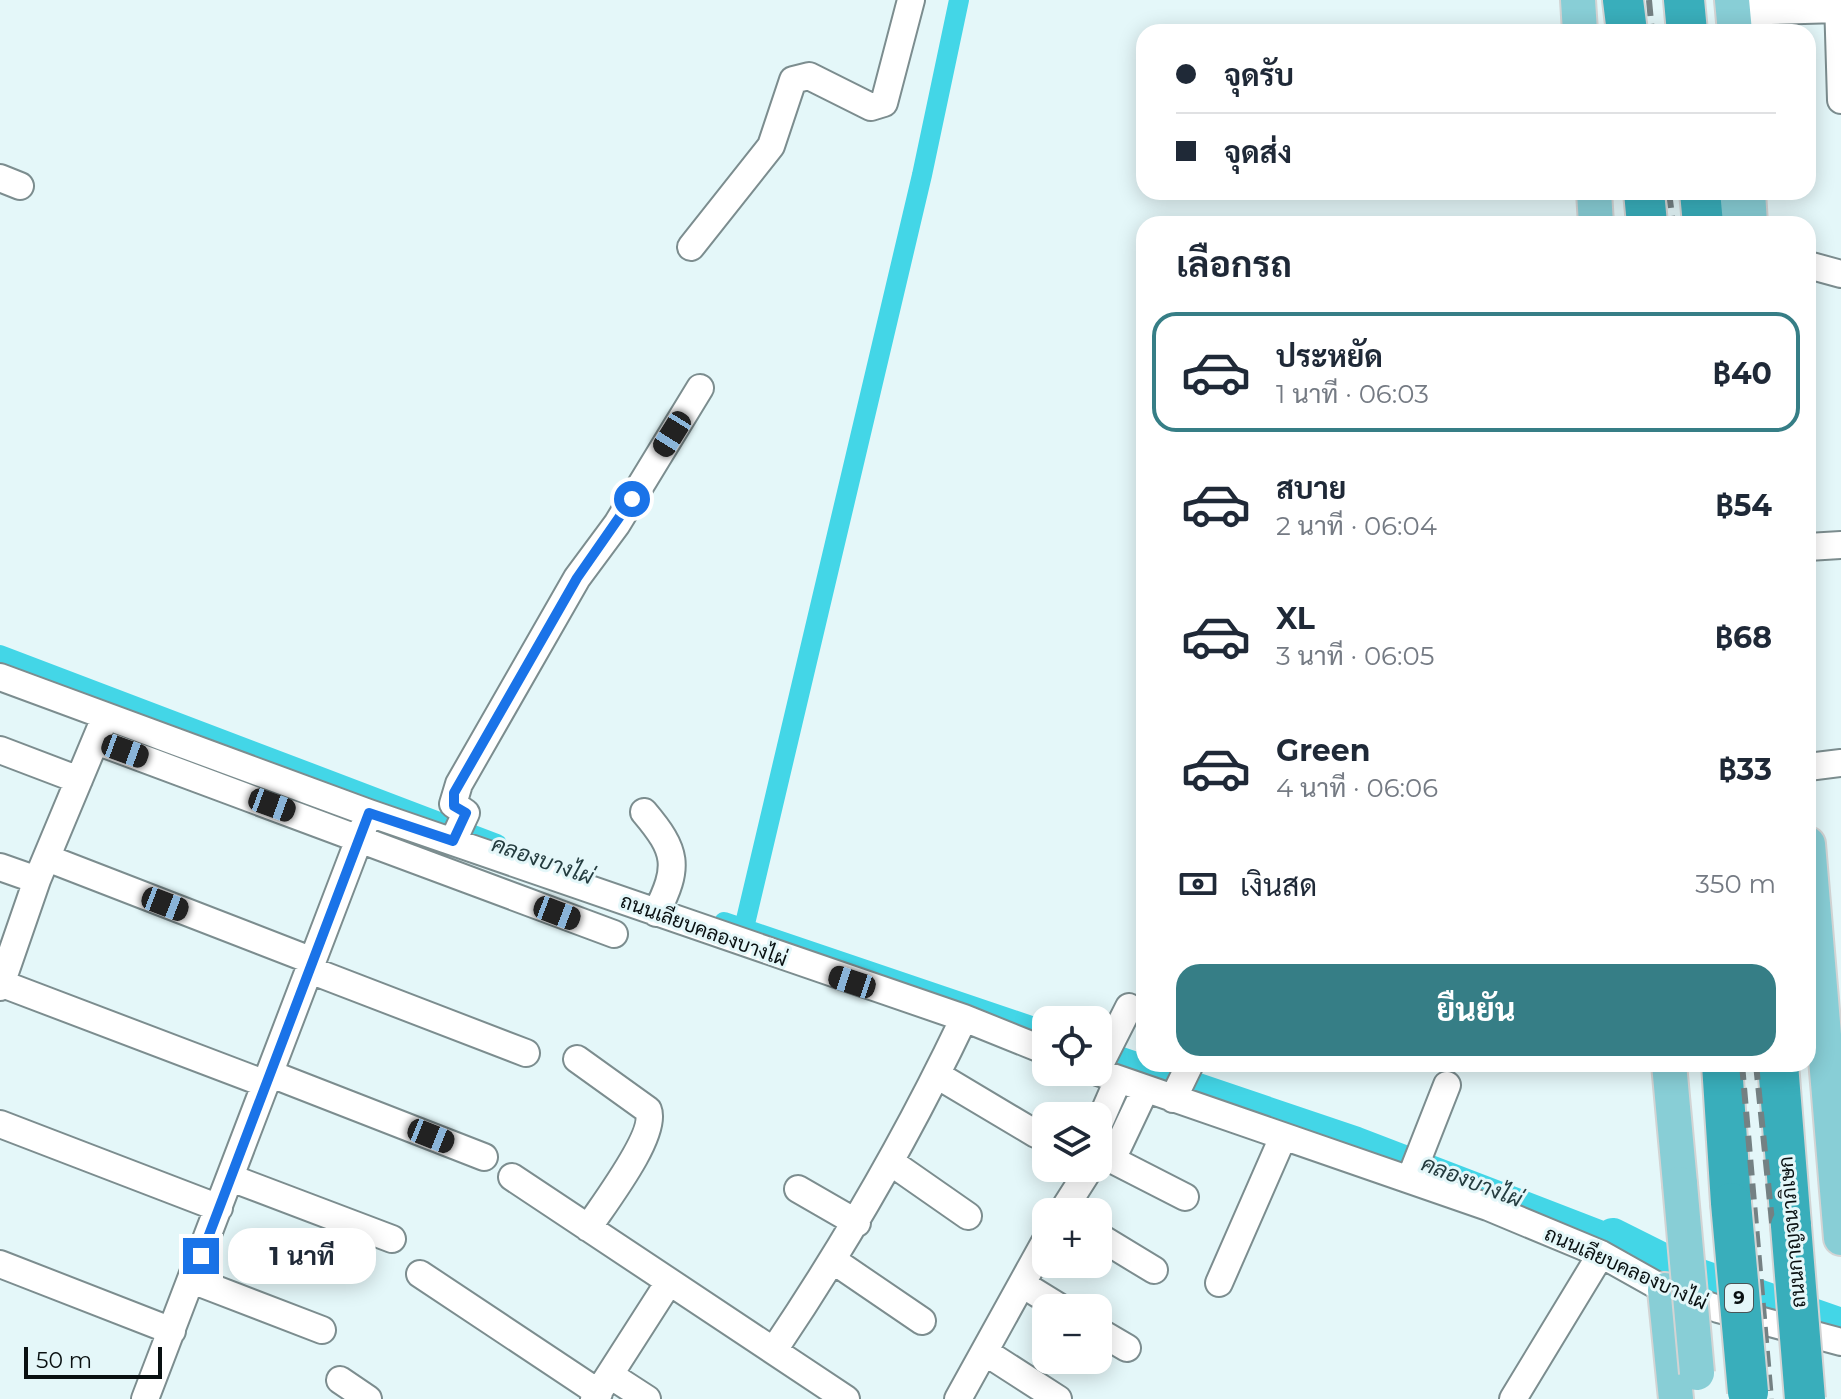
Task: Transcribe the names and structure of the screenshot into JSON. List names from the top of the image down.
{
  "streets": {
    "highway": ["ถนนกาญจนาภิเษก", "9"],
    "street": ["ถนนเลียบคลองบางไผ่"]
  },
  "water": ["คลองบางไผ่"],
  "scale_bar": "50 m",
  "page": {
    "banner": ["จุดรับ", "จุดส่ง"],
    "heading": "เลือกรถ",
    "list": [
      {
        "name": "ประหยัด",
        "note": "1 นาที · 06:03",
        "value": "฿40"
      },
      {
        "name": "สบาย",
        "note": "2 นาที · 06:04",
        "value": "฿54"
      },
      {
        "name": "XL",
        "note": "3 นาที · 06:05",
        "value": "฿68"
      },
      {
        "name": "Green",
        "note": "4 นาที · 06:06",
        "value": "฿33"
      }
    ],
    "pay": ["เงินสด", "350 m"],
    "buttons": "ยืนยัน",
    "map_buttons": ["+", "−"],
    "bubble": "1 นาที",
    "scale": "50 m"
  }
}
